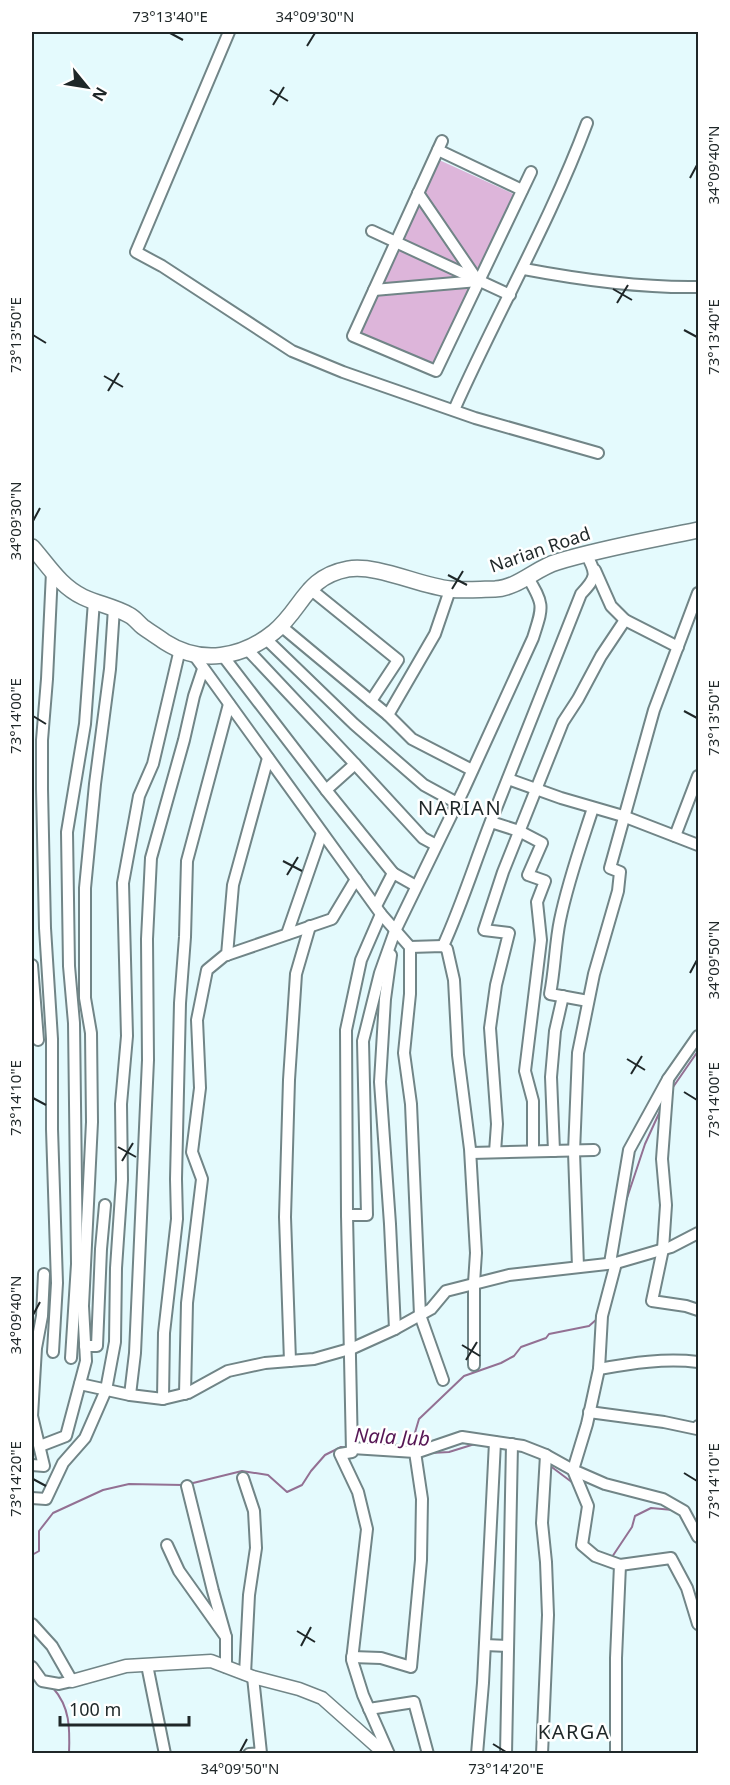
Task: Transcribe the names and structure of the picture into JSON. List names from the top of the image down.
{
  "streets": {
    "main road": ["Narian Road"]
  },
  "districts": ["NARIAN", "KARGA"],
  "water": ["Nala Jub"],
  "scale_bar": "100 m",
  "north": "bottom right",
  "coordinates": [
    "73°13'40\"E",
    "34°09'30\"N",
    "34°09'40\"N",
    "73°13'50\"E",
    "73°14'00\"E",
    "34°09'50\"N",
    "73°14'10\"E",
    "73°14'20\"E"
  ]
}
